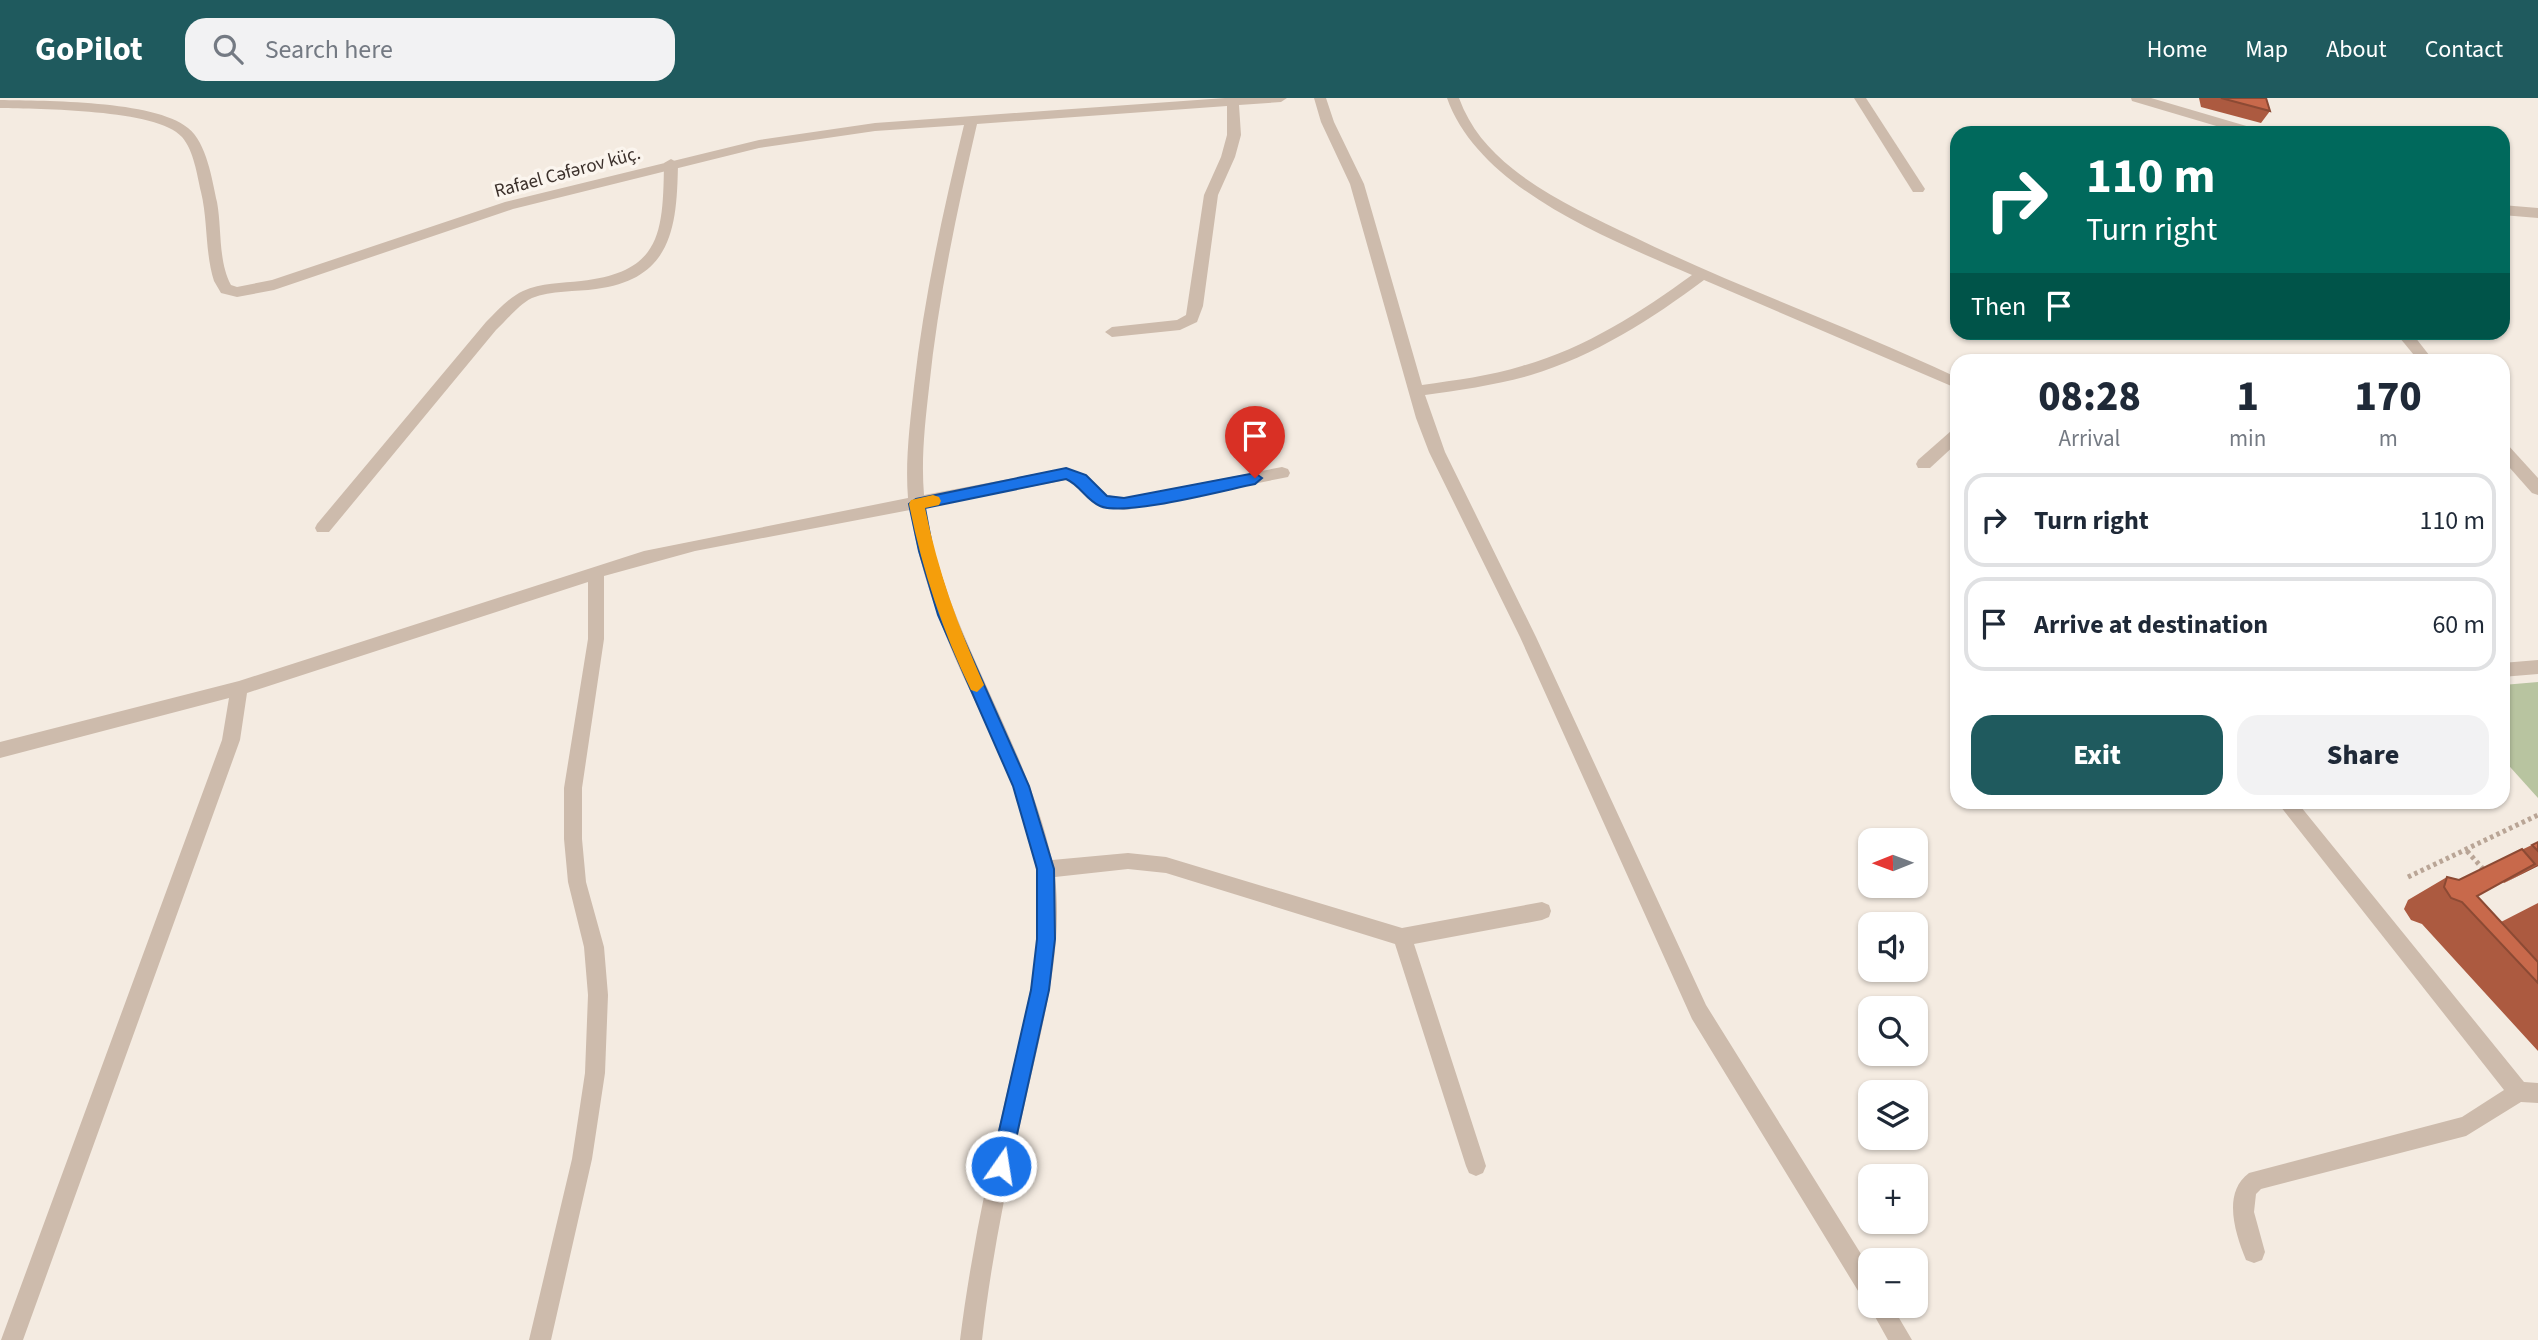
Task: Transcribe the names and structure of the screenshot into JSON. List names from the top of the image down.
{
  "streets": {
    "street": ["Rafael Cəfərov küç."]
  },
  "north": "left",
  "page": {
    "header": "GoPilot",
    "search": "Search here",
    "nav": [
      "Home",
      "Map",
      "About",
      "Contact"
    ],
    "turn": ["110 m", "Turn right"],
    "then": "Then",
    "eta": [
      "08:28",
      "Arrival",
      "1",
      "min",
      "170",
      "m"
    ],
    "list": [
      {
        "name": "Turn right",
        "value": "110 m"
      },
      {
        "name": "Arrive at destination",
        "value": "60 m"
      }
    ],
    "buttons": ["Exit", "Share"],
    "map_buttons": ["+", "−"]
  }
}
